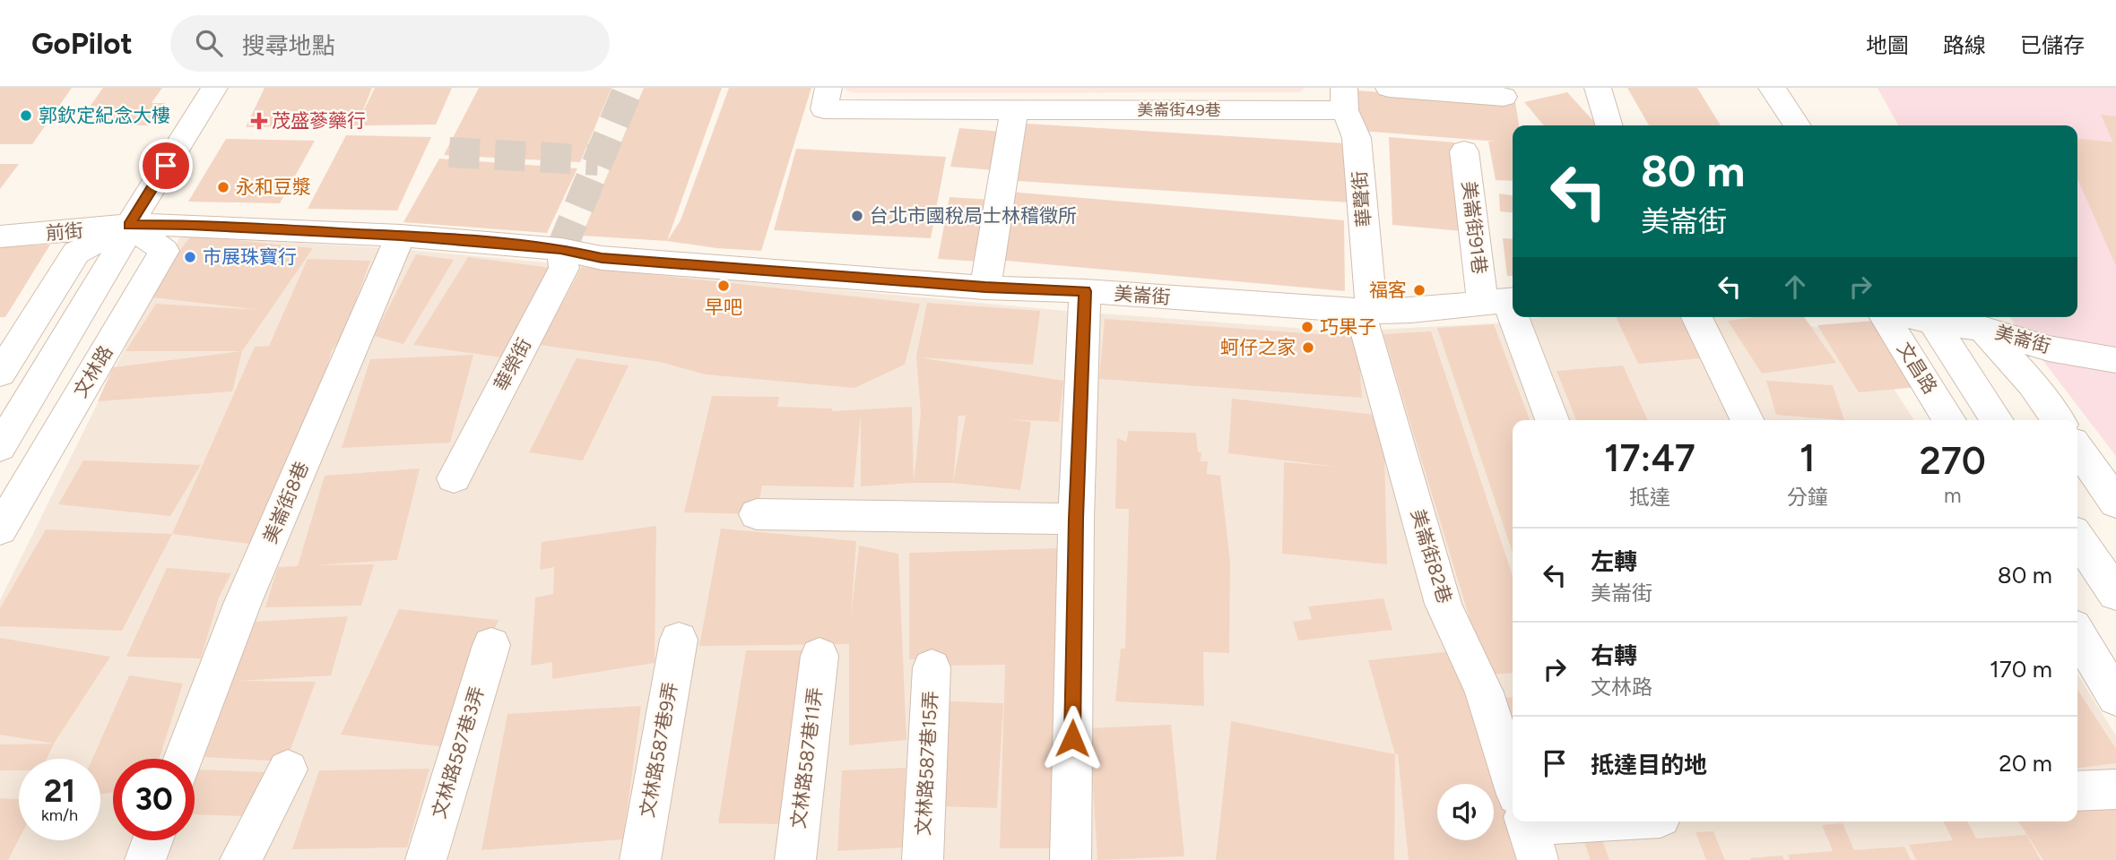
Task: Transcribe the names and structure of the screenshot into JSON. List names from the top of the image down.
{
  "streets": {
    "street": [
      "美崙街49巷",
      "華聲街",
      "美崙街91巷",
      "前街",
      "美崙街",
      "華榮街",
      "文昌路",
      "文林路",
      "美崙街8巷",
      "美崙街82巷",
      "文林路587巷9弄",
      "文林路587巷3弄",
      "文林路587巷11弄",
      "文林路587巷15弄"
    ]
  },
  "crossings": [
    ["美崙街49巷", "華聲街"],
    ["華聲街", "美崙街"],
    ["華聲街", "美崙街82巷"],
    ["美崙街91巷", "美崙街"],
    ["前街", "美崙街"],
    ["前街", "文林路"],
    ["美崙街", "華榮街"],
    ["美崙街", "文昌路"],
    ["美崙街", "文林路"],
    ["美崙街", "美崙街8巷"],
    ["美崙街", "美崙街82巷"]
  ],
  "places": {
    "other": [
      "郭欽定紀念大樓",
      "永和豆漿",
      "台北市國稅局士林稽徵所",
      "市展珠寶行",
      "早吧",
      "福客",
      "巧果子",
      "蚵仔之家"
    ],
    "health": ["茂盛蔘藥行"]
  },
  "page": {
    "header": "GoPilot",
    "search": "搜尋地點",
    "nav": ["地圖", "路線", "已儲存"],
    "turn": ["80 m", "美崙街"],
    "eta": [
      "17:47",
      "抵達",
      "1",
      "分鐘",
      "270",
      "m"
    ],
    "list": [
      {
        "name": "左轉",
        "note": "美崙街",
        "value": "80 m"
      },
      {
        "name": "右轉",
        "note": "文林路",
        "value": "170 m"
      },
      {
        "name": "抵達目的地",
        "value": "20 m"
      }
    ],
    "speed": "21 km/h",
    "limit": "30"
  }
}
